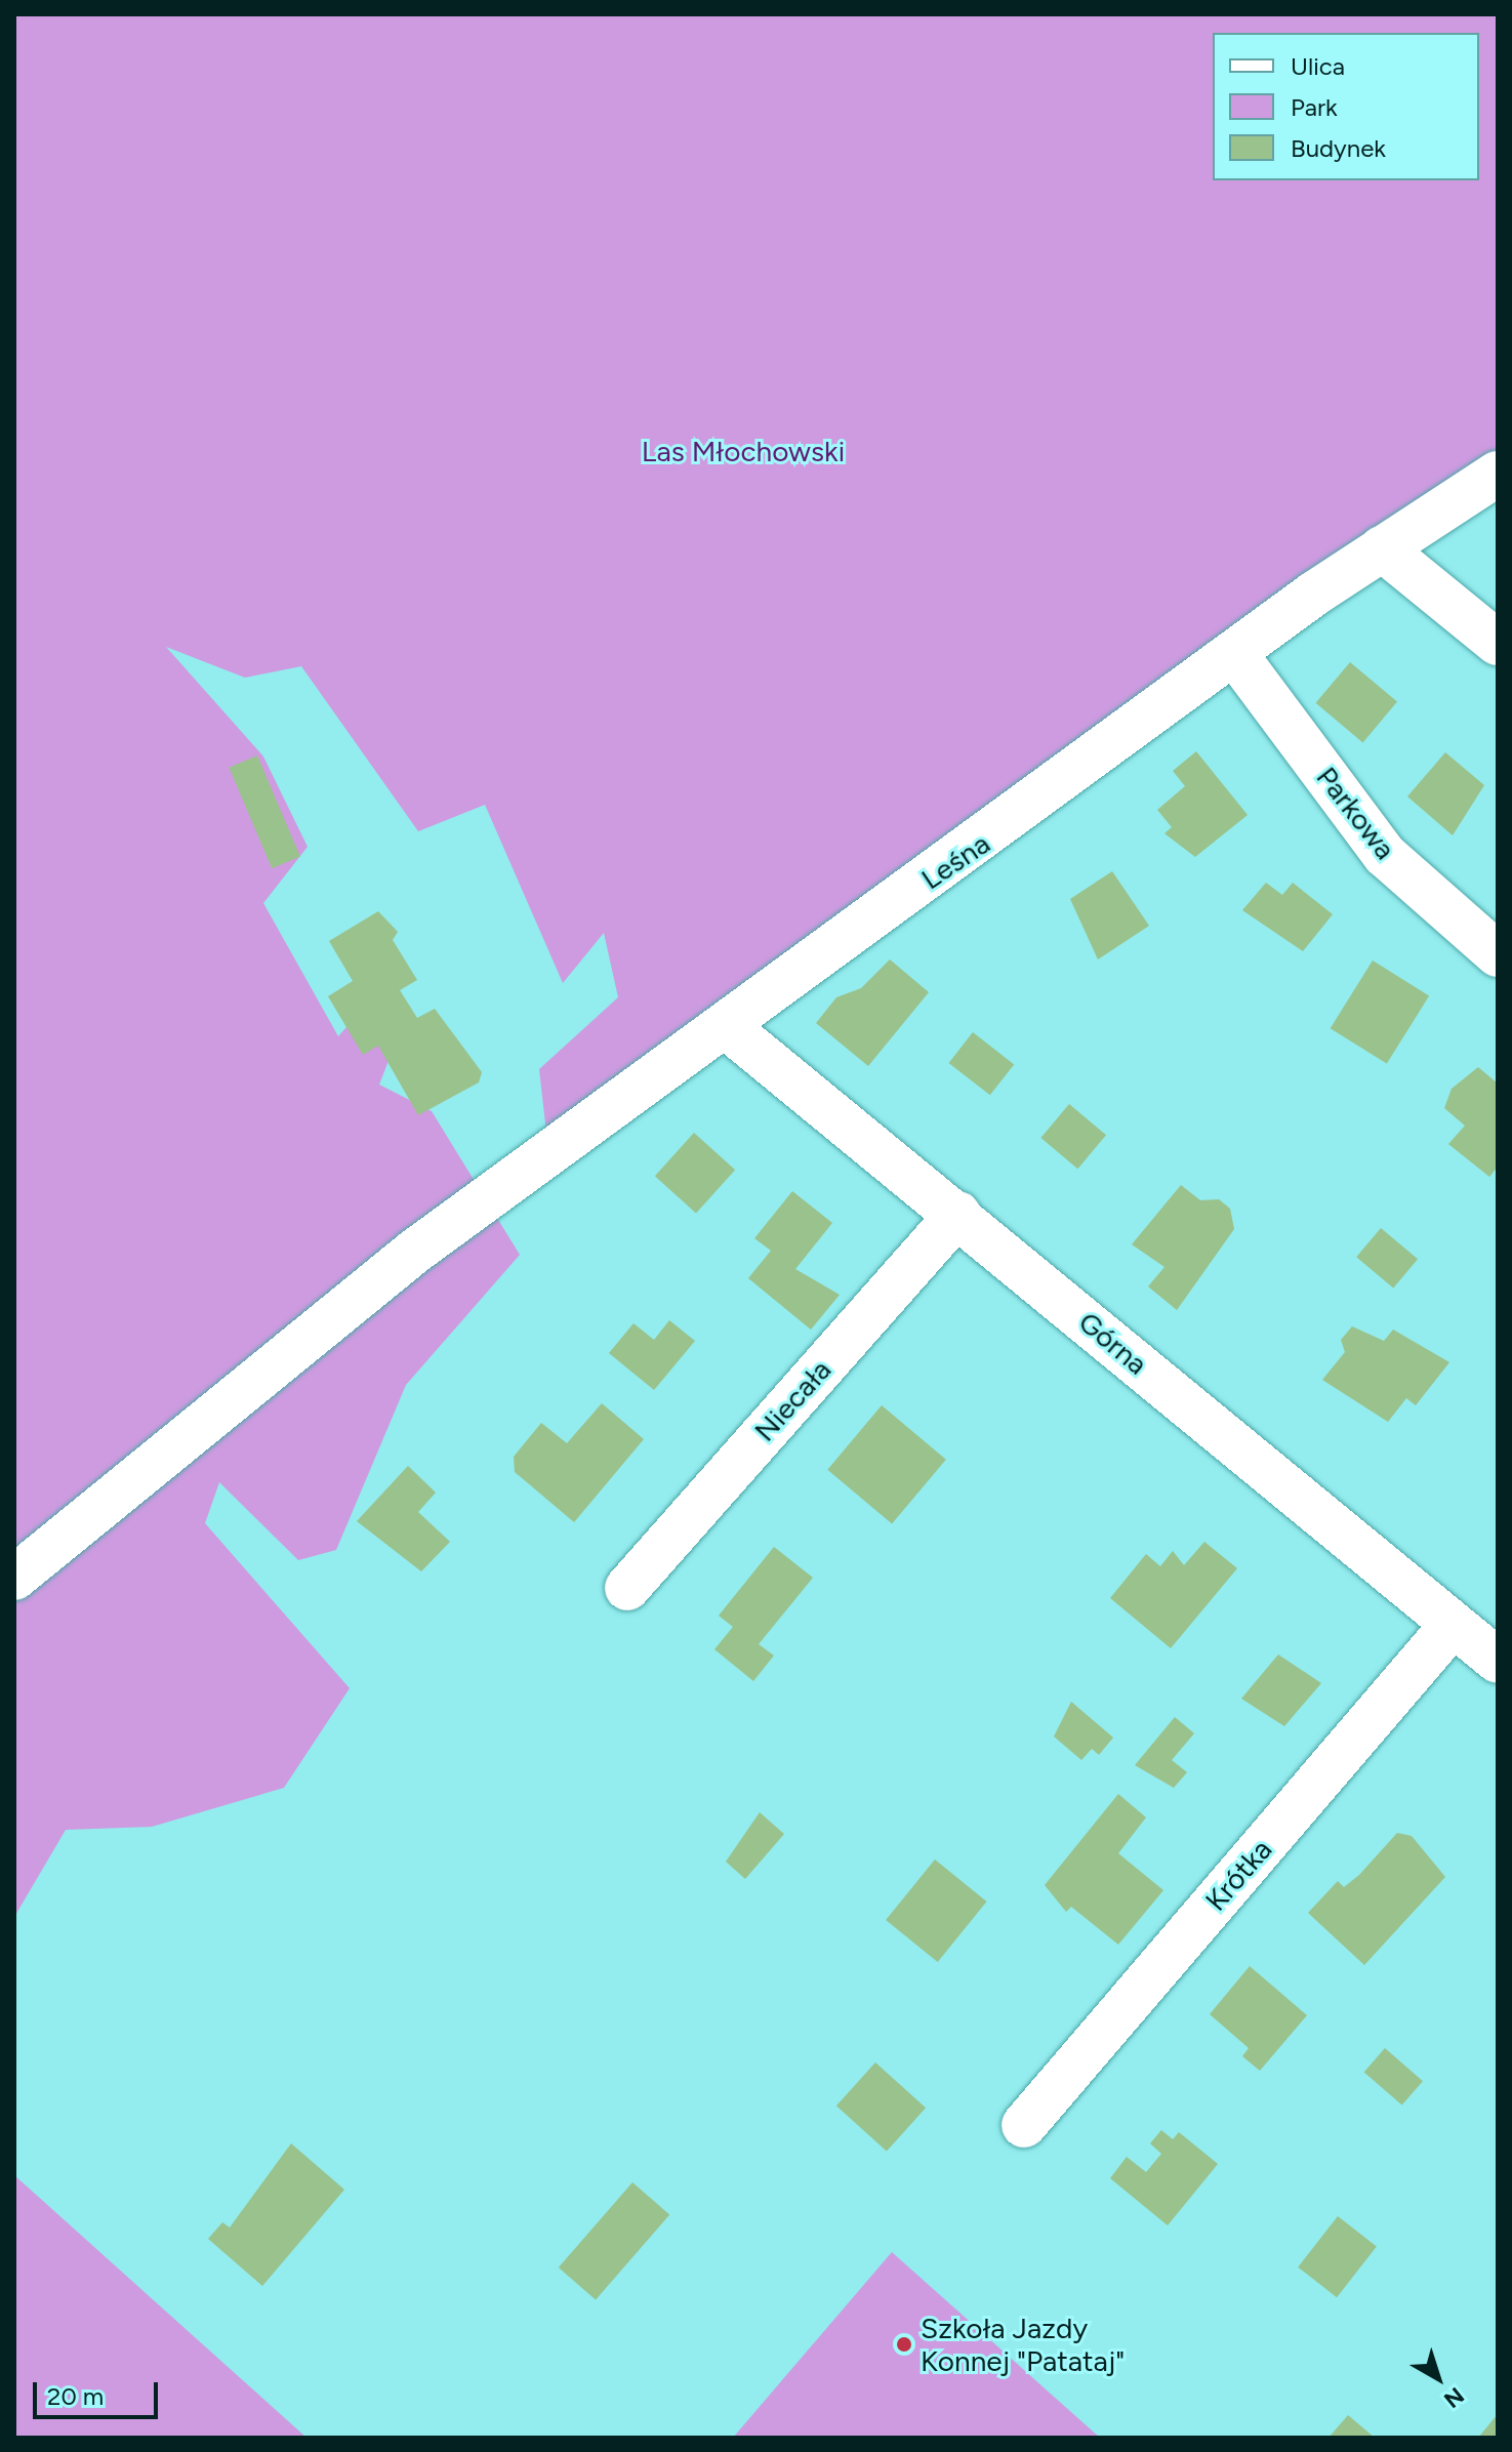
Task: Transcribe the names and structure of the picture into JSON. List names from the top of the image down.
{
  "streets": {
    "street": [
      "Parkowa",
      "Leśna",
      "Górna",
      "Niecała",
      "Krótka"
    ]
  },
  "crossings": [
    ["Parkowa", "Leśna"],
    ["Leśna", "Górna"],
    ["Górna", "Niecała"],
    ["Górna", "Krótka"]
  ],
  "parks": ["Las Młochowski"],
  "places": ["Szkoła Jazdy Konnej \"Patataj\""],
  "legend": ["Ulica", "Park", "Budynek"],
  "scale_bar": "20 m",
  "north": "bottom right"
}
